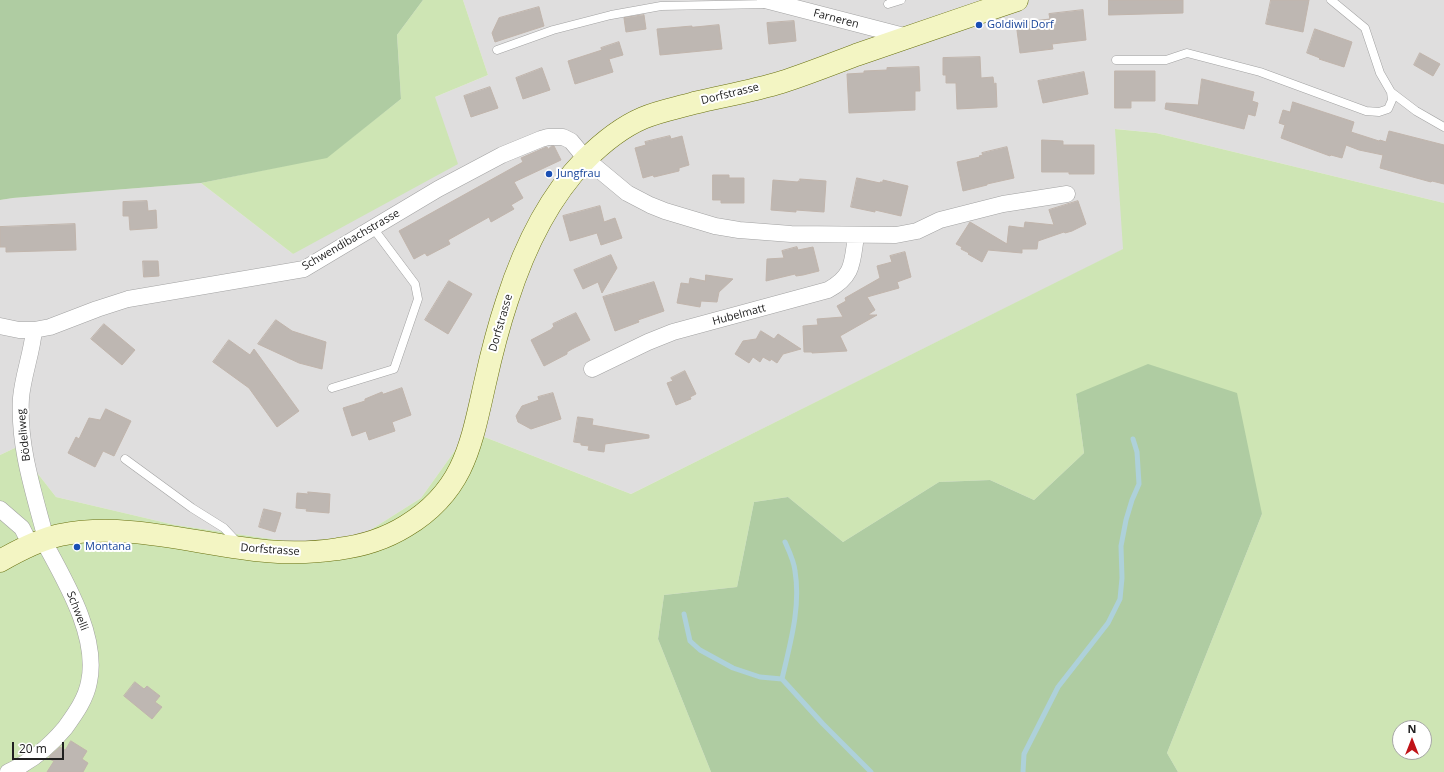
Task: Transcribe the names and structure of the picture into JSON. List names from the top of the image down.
{
  "streets": {
    "street": [
      "Farneren",
      "Dorfstrasse",
      "Schwendibachstrasse",
      "Hubelmatt",
      "Bödeliweg",
      "Schwelli"
    ]
  },
  "crossings": [
    ["Farneren", "Dorfstrasse"],
    ["Dorfstrasse", "Schwendibachstrasse"],
    ["Dorfstrasse", "Bödeliweg"],
    ["Dorfstrasse", "Schwelli"],
    ["Schwendibachstrasse", "Bödeliweg"],
    ["Bödeliweg", "Schwelli"]
  ],
  "places": ["Goldiwil Dorf", "Jungfrau", "Montana"],
  "scale_bar": "20 m",
  "north": "top"
}
